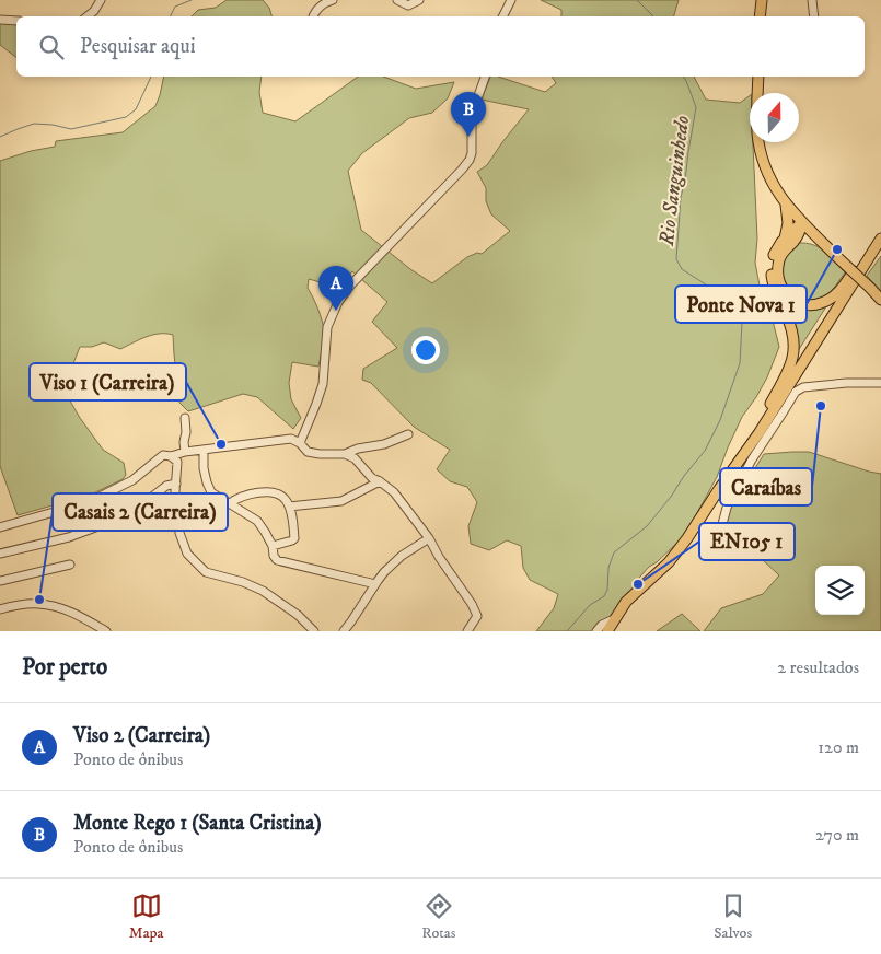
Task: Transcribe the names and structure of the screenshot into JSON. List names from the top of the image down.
{
  "water": ["Rio Sanguinhedo"],
  "places": [
    "Ponte Nova 1",
    "Caraíbas",
    "Viso 1 (Carreira)",
    "EN105 1",
    "Casais 2 (Carreira)"
  ],
  "north": "top",
  "page": {
    "search": "Pesquisar aqui",
    "pins": ["B", "A"],
    "heading": ["Por perto", "2 resultados"],
    "list": [
      {
        "mark": "A",
        "name": "Viso 2 (Carreira)",
        "note": "Ponto de ônibus",
        "value": "120 m"
      },
      {
        "mark": "B",
        "name": "Monte Rego 1 (Santa Cristina)",
        "note": "Ponto de ônibus",
        "value": "270 m"
      }
    ],
    "nav": ["Mapa", "Rotas", "Salvos"]
  }
}
